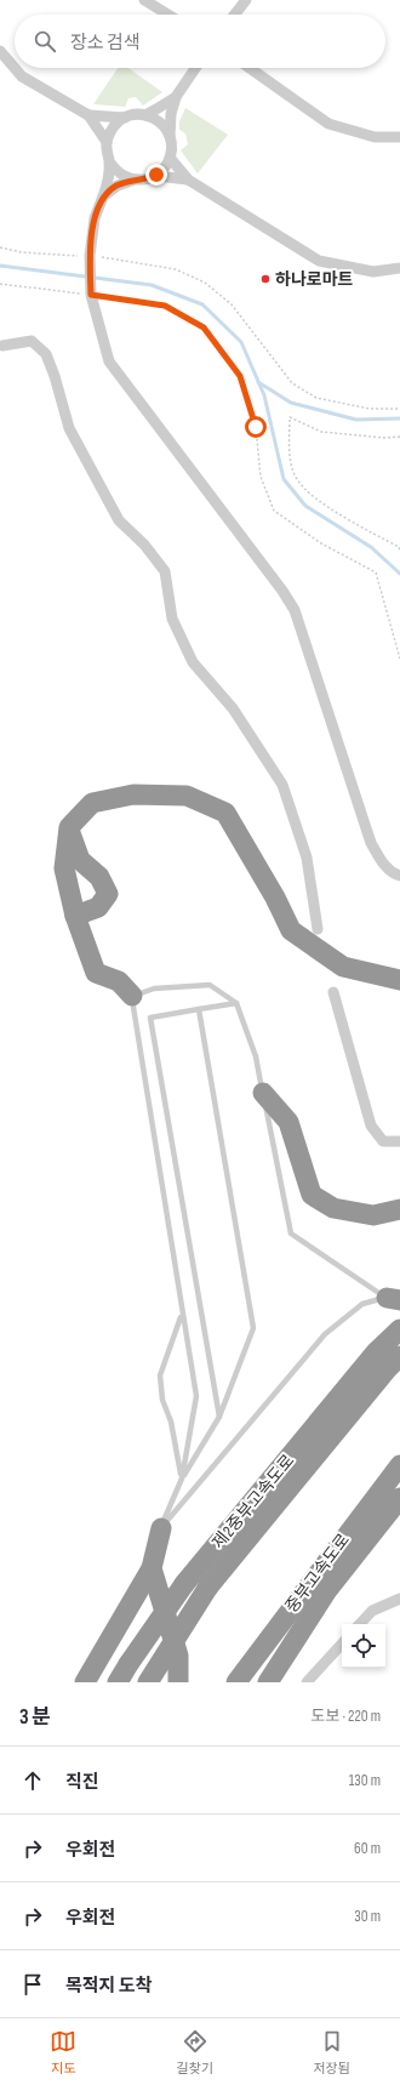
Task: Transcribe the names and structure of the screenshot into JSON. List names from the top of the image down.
{
  "streets": {
    "highway": ["제2중부고속도로", "중부고속도로"]
  },
  "places": ["하나로마트"],
  "page": {
    "search": "장소 검색",
    "heading": ["3 분", "도보 · 220 m"],
    "list": [
      ["직진", "130 m"],
      ["우회전", "60 m"],
      ["우회전", "30 m"],
      "목적지 도착"
    ],
    "nav": ["지도", "길찾기", "저장됨"]
  }
}
